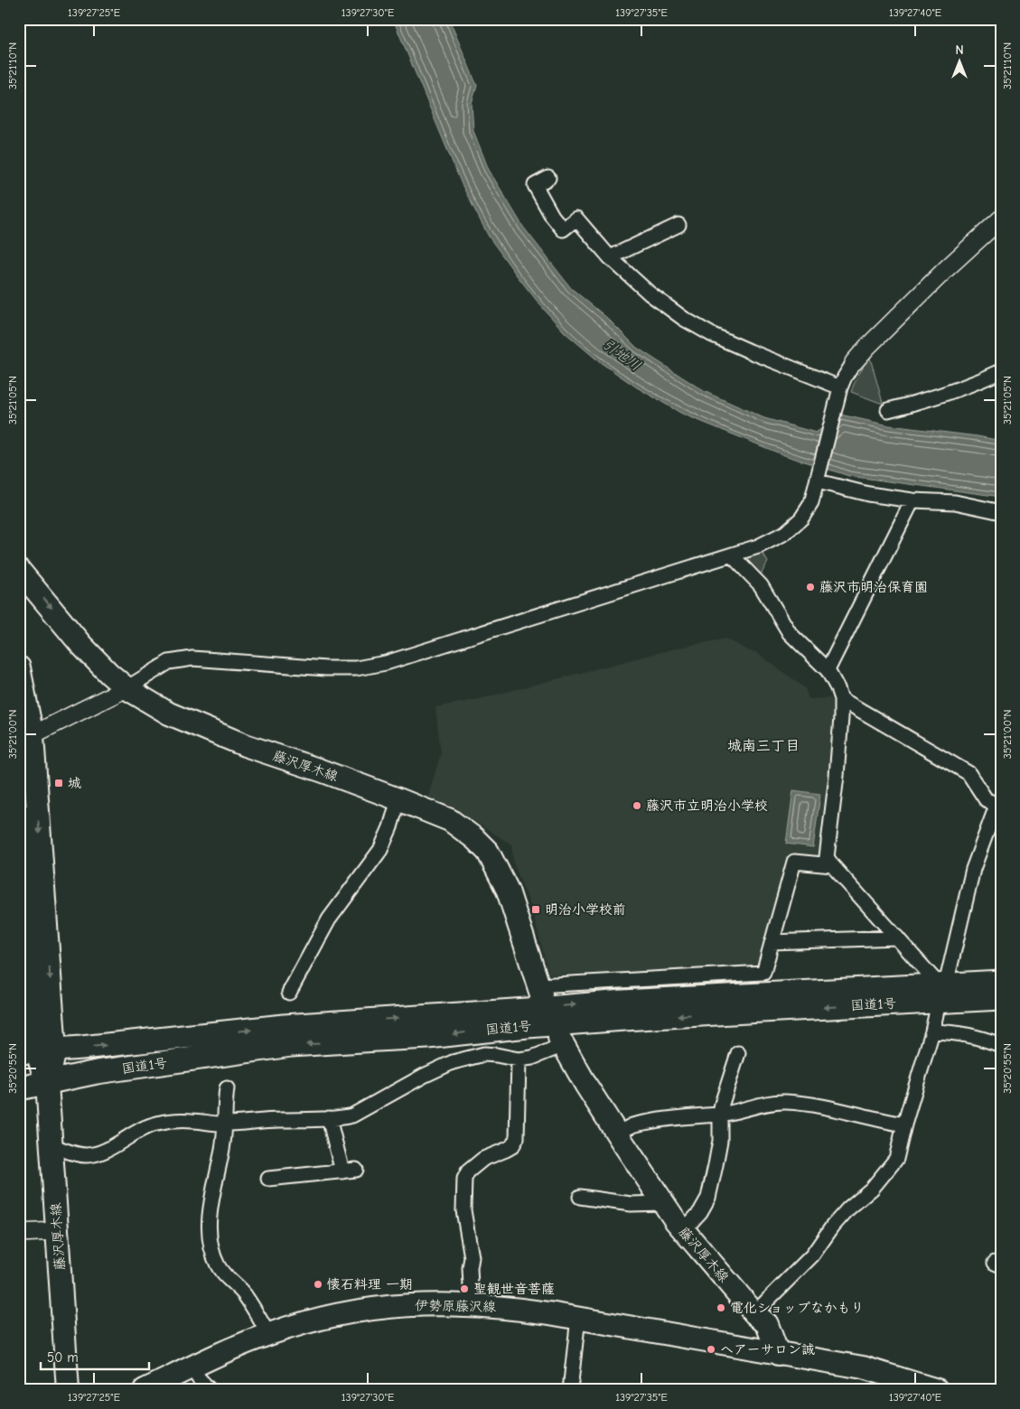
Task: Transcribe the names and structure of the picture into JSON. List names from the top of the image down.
{
  "streets": {
    "highway": ["国道1号"],
    "main road": ["藤沢厚木線", "伊勢原藤沢線"]
  },
  "crossings": [
    ["藤沢厚木線", "国道1号"],
    ["藤沢厚木線", "伊勢原藤沢線"]
  ],
  "districts": ["城南三丁目"],
  "water": ["引地川"],
  "places": {
    "other": [
      "藤沢市明治保育園",
      "藤沢市立明治小学校",
      "懐石料理 一期",
      "聖観世音菩薩",
      "電化ショップなかもり",
      "ヘアーサロン誠"
    ],
    "transit": ["城", "明治小学校前"]
  },
  "scale_bar": "50 m",
  "north": "top",
  "coordinates": [
    "139°27'25\"E",
    "139°27'30\"E",
    "139°27'35\"E",
    "139°27'40\"E",
    "35°21'10\"N",
    "35°21'05\"N",
    "35°21'00\"N",
    "35°20'55\"N"
  ]
}
